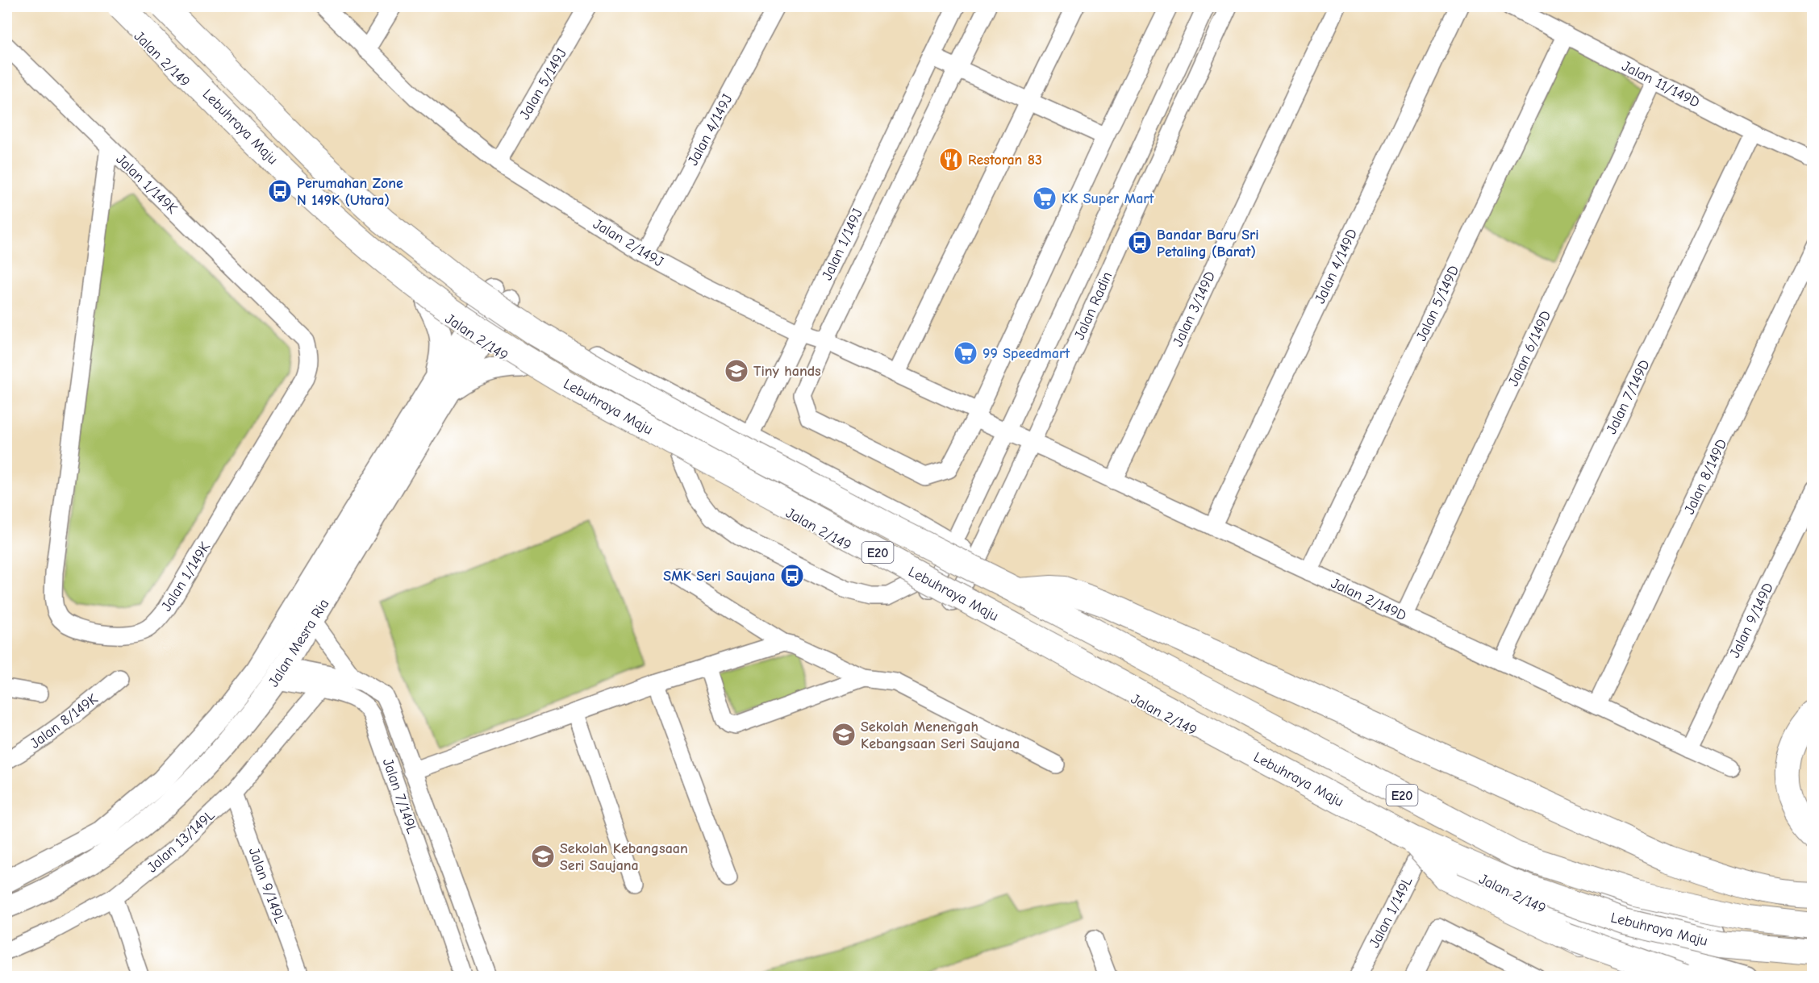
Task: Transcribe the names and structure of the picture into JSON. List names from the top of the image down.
{
  "streets": {
    "highway": ["Lebuhraya Maju", "E20"],
    "main road": ["Jalan 2/149", "Jalan Mesra Ria"],
    "street": [
      "Jalan 5/149J",
      "Jalan 11/149D",
      "Jalan 4/149J",
      "Jalan 1/149K",
      "Jalan 2/149J",
      "Jalan 1/149J",
      "Jalan 4/149D",
      "Jalan 5/149D",
      "Jalan Radin",
      "Jalan 3/149D",
      "Jalan 6/149D",
      "Jalan 7/149D",
      "Jalan 8/149D",
      "Jalan 2/149D",
      "Jalan 9/149D",
      "Jalan 8/149K",
      "Jalan 7/149L",
      "Jalan 13/149L",
      "Jalan 9/149L",
      "Jalan 1/149L"
    ]
  },
  "crossings": [
    ["Jalan 2/149", "Lebuhraya Maju"],
    ["Jalan 2/149", "Jalan 1/149J"],
    ["Jalan 2/149", "Jalan Radin"],
    ["Jalan 2/149", "Jalan Mesra Ria"],
    ["Jalan 2/149", "Jalan 1/149L"],
    ["Jalan 5/149J", "Jalan 2/149J"],
    ["Jalan 11/149D", "Jalan 5/149D"],
    ["Jalan 11/149D", "Jalan 6/149D"],
    ["Jalan 11/149D", "Jalan 7/149D"],
    ["Lebuhraya Maju", "Jalan 1/149L"],
    ["Jalan 4/149J", "Jalan 2/149J"],
    ["Jalan 2/149J", "Jalan 1/149J"],
    ["Jalan 2/149J", "Jalan Radin"],
    ["Jalan 2/149J", "Jalan 2/149D"],
    ["Jalan 4/149D", "Jalan 2/149D"],
    ["Jalan 5/149D", "Jalan 2/149D"],
    ["Jalan Radin", "Jalan 2/149D"],
    ["Jalan 3/149D", "Jalan 2/149D"],
    ["Jalan 6/149D", "Jalan 2/149D"],
    ["Jalan 7/149D", "Jalan 2/149D"],
    ["Jalan 8/149D", "Jalan 2/149D"],
    ["Jalan 2/149D", "Jalan 9/149D"],
    ["Jalan Mesra Ria", "Jalan 7/149L"],
    ["Jalan 7/149L", "Jalan 13/149L"],
    ["Jalan 13/149L", "Jalan 9/149L"]
  ],
  "places": {
    "restaurant": ["Restoran 83"],
    "bus stop": ["Perumahan Zone N 149K (Utara)", "Bandar Baru Sri Petaling (Barat)", "SMK Seri Saujana"],
    "supermarket": ["KK Super Mart", "99 Speedmart"],
    "school or university": ["Tiny hands", "Sekolah Menengah Kebangsaan Seri Saujana", "Sekolah Kebangsaan Seri Saujana"]
  }
}
